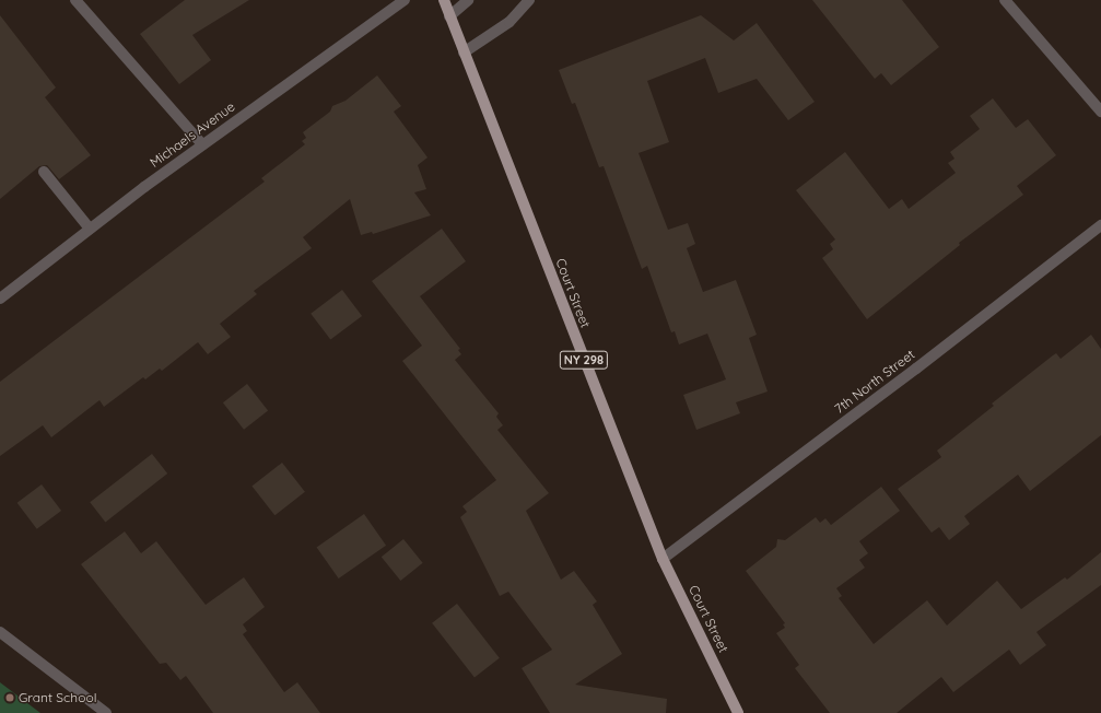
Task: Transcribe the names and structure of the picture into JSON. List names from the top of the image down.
{
  "streets": {
    "main road": ["Court Street", "NY 298"],
    "street": ["Michaels Avenue", "7th North Street"]
  },
  "crossings": [
    ["Court Street", "7th North Street"]
  ],
  "places": ["Grant School"]
}
